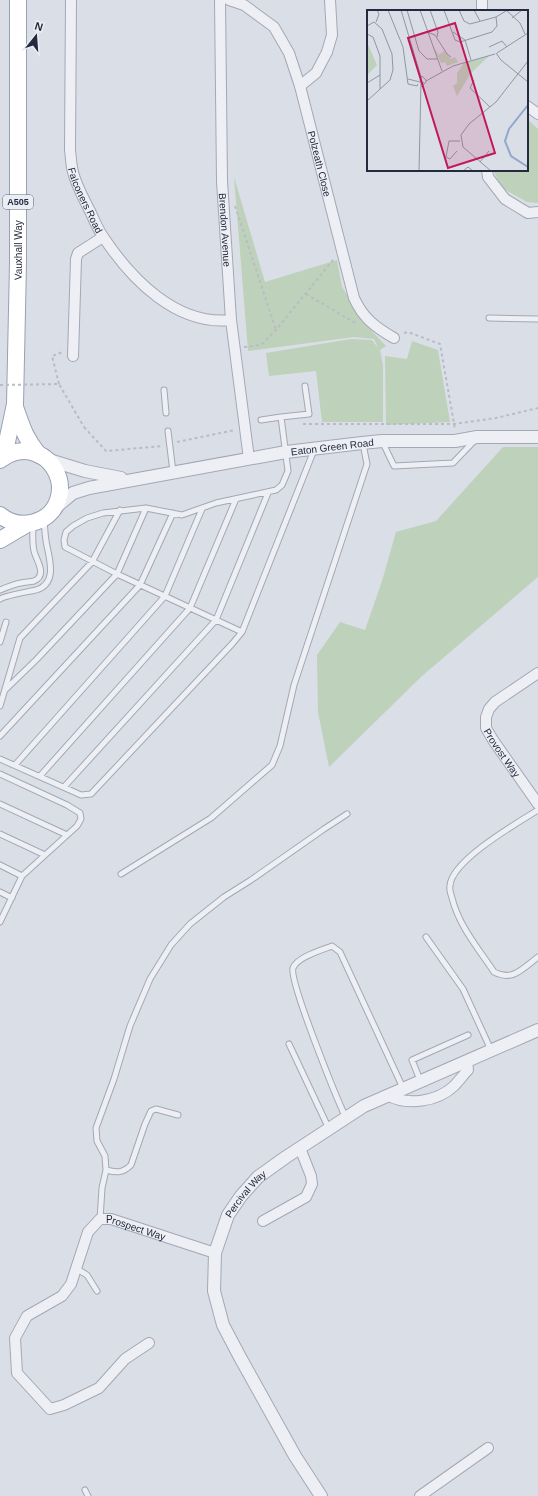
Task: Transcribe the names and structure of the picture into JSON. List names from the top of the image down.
{
  "streets": {
    "main road": ["A505", "Vauxhall Way"],
    "street": [
      "Polzeath Close",
      "Falconers Road",
      "Brendon Avenue",
      "Eaton Green Road",
      "Provost Way",
      "Percival Way",
      "Prospect Way"
    ]
  },
  "crossings": [
    ["Falconers Road", "Brendon Avenue"],
    ["Brendon Avenue", "Eaton Green Road"],
    ["Vauxhall Way", "Eaton Green Road"],
    ["Percival Way", "Prospect Way"]
  ],
  "north": "top"
}
